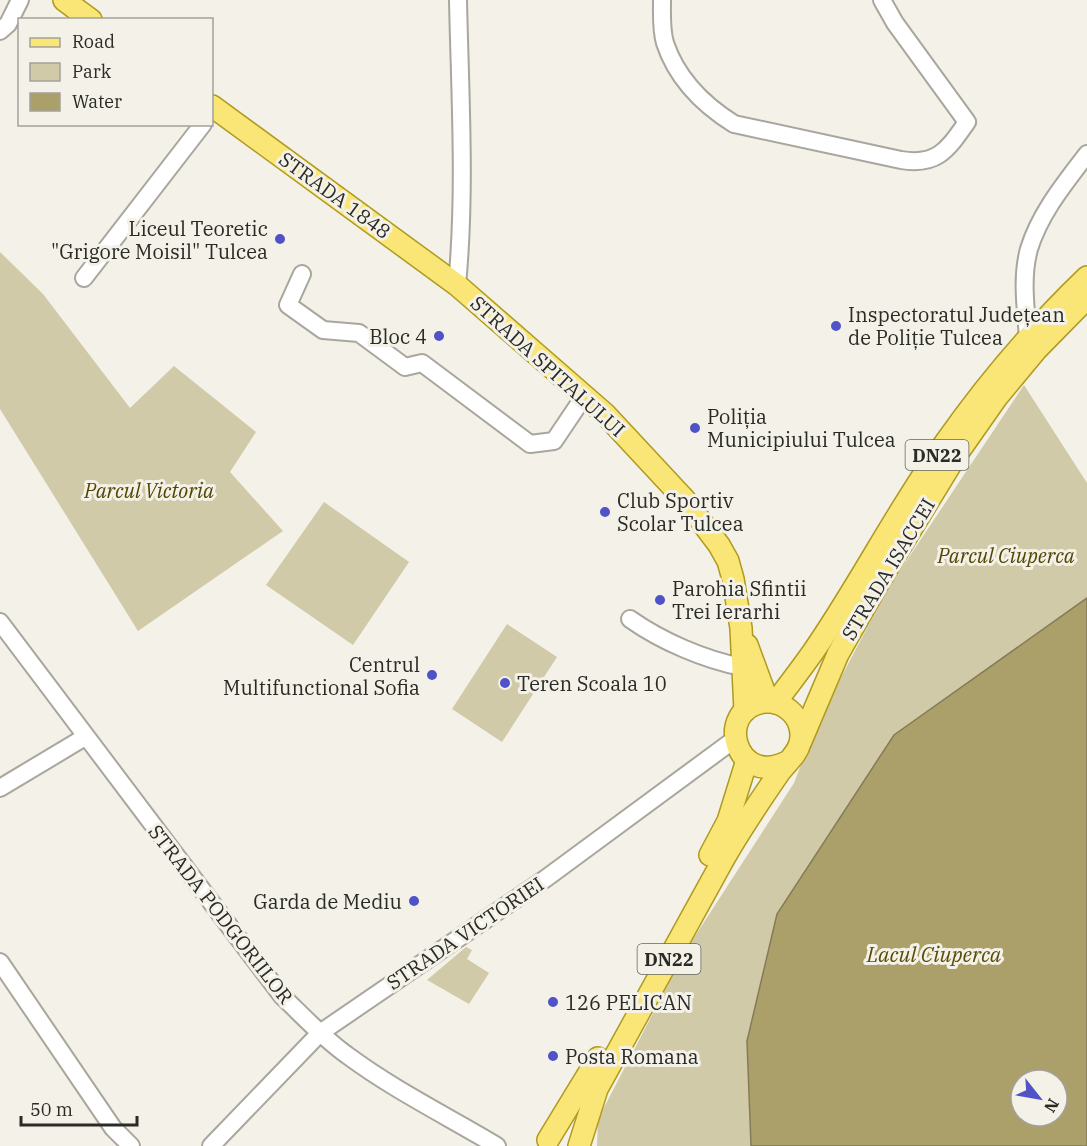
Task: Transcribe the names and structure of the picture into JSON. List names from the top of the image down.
{
  "streets": {
    "main road": [
      "STRADA 1848",
      "STRADA SPITALULUI",
      "DN22",
      "STRADA ISACCEI"
    ],
    "street": ["STRADA PODGORIILOR", "STRADA VICTORIEI"]
  },
  "crossings": [
    ["STRADA 1848", "STRADA SPITALULUI"],
    ["STRADA SPITALULUI", "DN22"],
    ["STRADA SPITALULUI", "STRADA ISACCEI"],
    ["STRADA SPITALULUI", "STRADA VICTORIEI"],
    ["DN22", "STRADA ISACCEI"],
    ["DN22", "STRADA VICTORIEI"],
    ["STRADA ISACCEI", "STRADA VICTORIEI"],
    ["STRADA PODGORIILOR", "STRADA VICTORIEI"]
  ],
  "water": ["Lacul Ciuperca"],
  "parks": ["Parcul Victoria", "Parcul Ciuperca"],
  "places": [
    "Liceul Teoretic \"Grigore Moisil\" Tulcea",
    "Inspectoratul Județean de Poliție Tulcea",
    "Bloc 4",
    "Poliția Municipiului Tulcea",
    "Club Sportiv Scolar Tulcea",
    "Parohia Sfintii Trei Ierarhi",
    "Centrul Multifunctional Sofia",
    "Teren Scoala 10",
    "Garda de Mediu",
    "126 PELICAN",
    "Posta Romana"
  ],
  "legend": ["Road", "Park", "Water"],
  "scale_bar": "50 m",
  "north": "bottom right"
}
